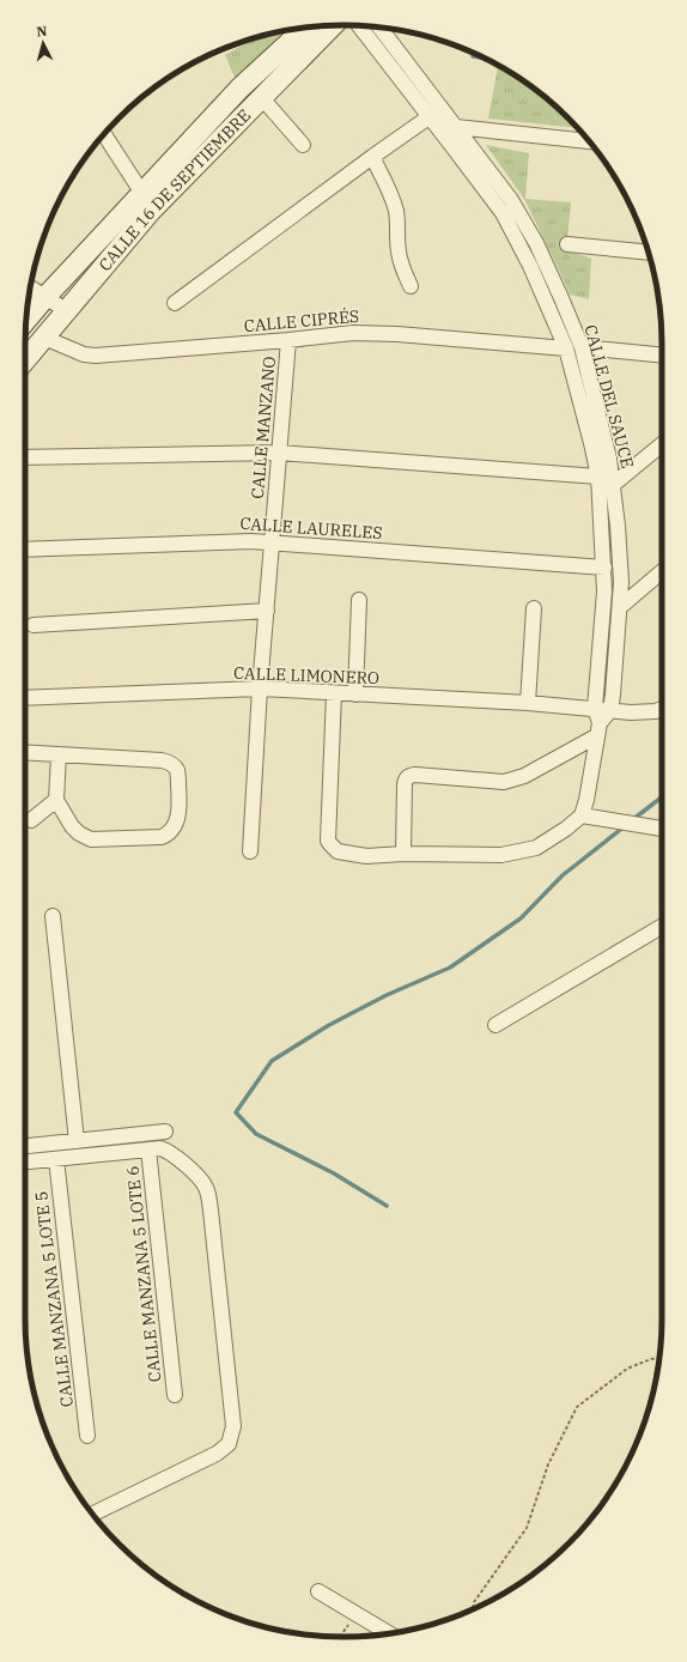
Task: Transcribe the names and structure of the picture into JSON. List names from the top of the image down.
{
  "streets": {
    "main road": ["CALLE 16 DE SEPTIEMBRE"],
    "street": [
      "CALLE CIPRÉS",
      "CALLE DEL SAUCE",
      "CALLE MANZANO",
      "CALLE LAURELES",
      "CALLE LIMONERO",
      "CALLE MANZANA 5 LOTE 6",
      "CALLE MANZANA 5 LOTE 5"
    ]
  },
  "crossings": [
    ["CALLE 16 DE SEPTIEMBRE", "CALLE CIPRÉS"],
    ["CALLE CIPRÉS", "CALLE DEL SAUCE"],
    ["CALLE CIPRÉS", "CALLE MANZANO"],
    ["CALLE DEL SAUCE", "CALLE LAURELES"],
    ["CALLE DEL SAUCE", "CALLE LIMONERO"],
    ["CALLE MANZANO", "CALLE LAURELES"],
    ["CALLE MANZANO", "CALLE LIMONERO"]
  ],
  "north": "top"
}
